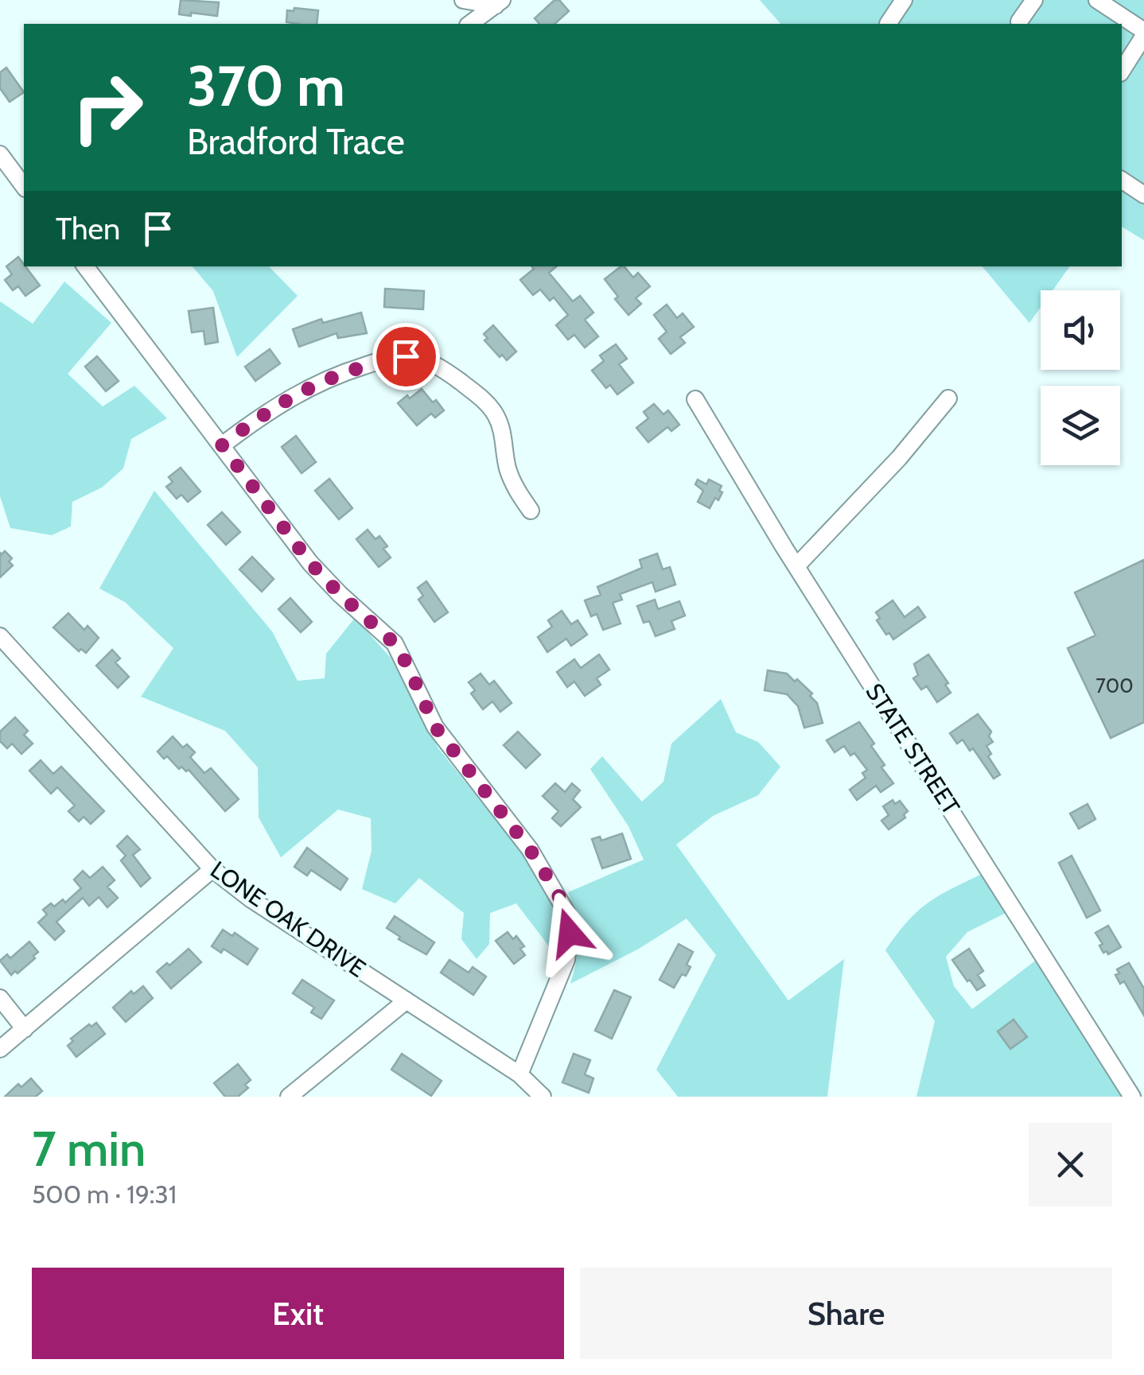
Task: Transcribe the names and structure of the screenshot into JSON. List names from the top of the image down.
{
  "streets": {
    "street": ["STATE STREET", "LONE OAK DRIVE"]
  },
  "house_numbers": ["700"],
  "page": {
    "turn": ["370 m", "Bradford Trace"],
    "then": "Then",
    "heading": ["7 min", "500 m · 19:31"],
    "buttons": ["Exit", "Share"]
  }
}
